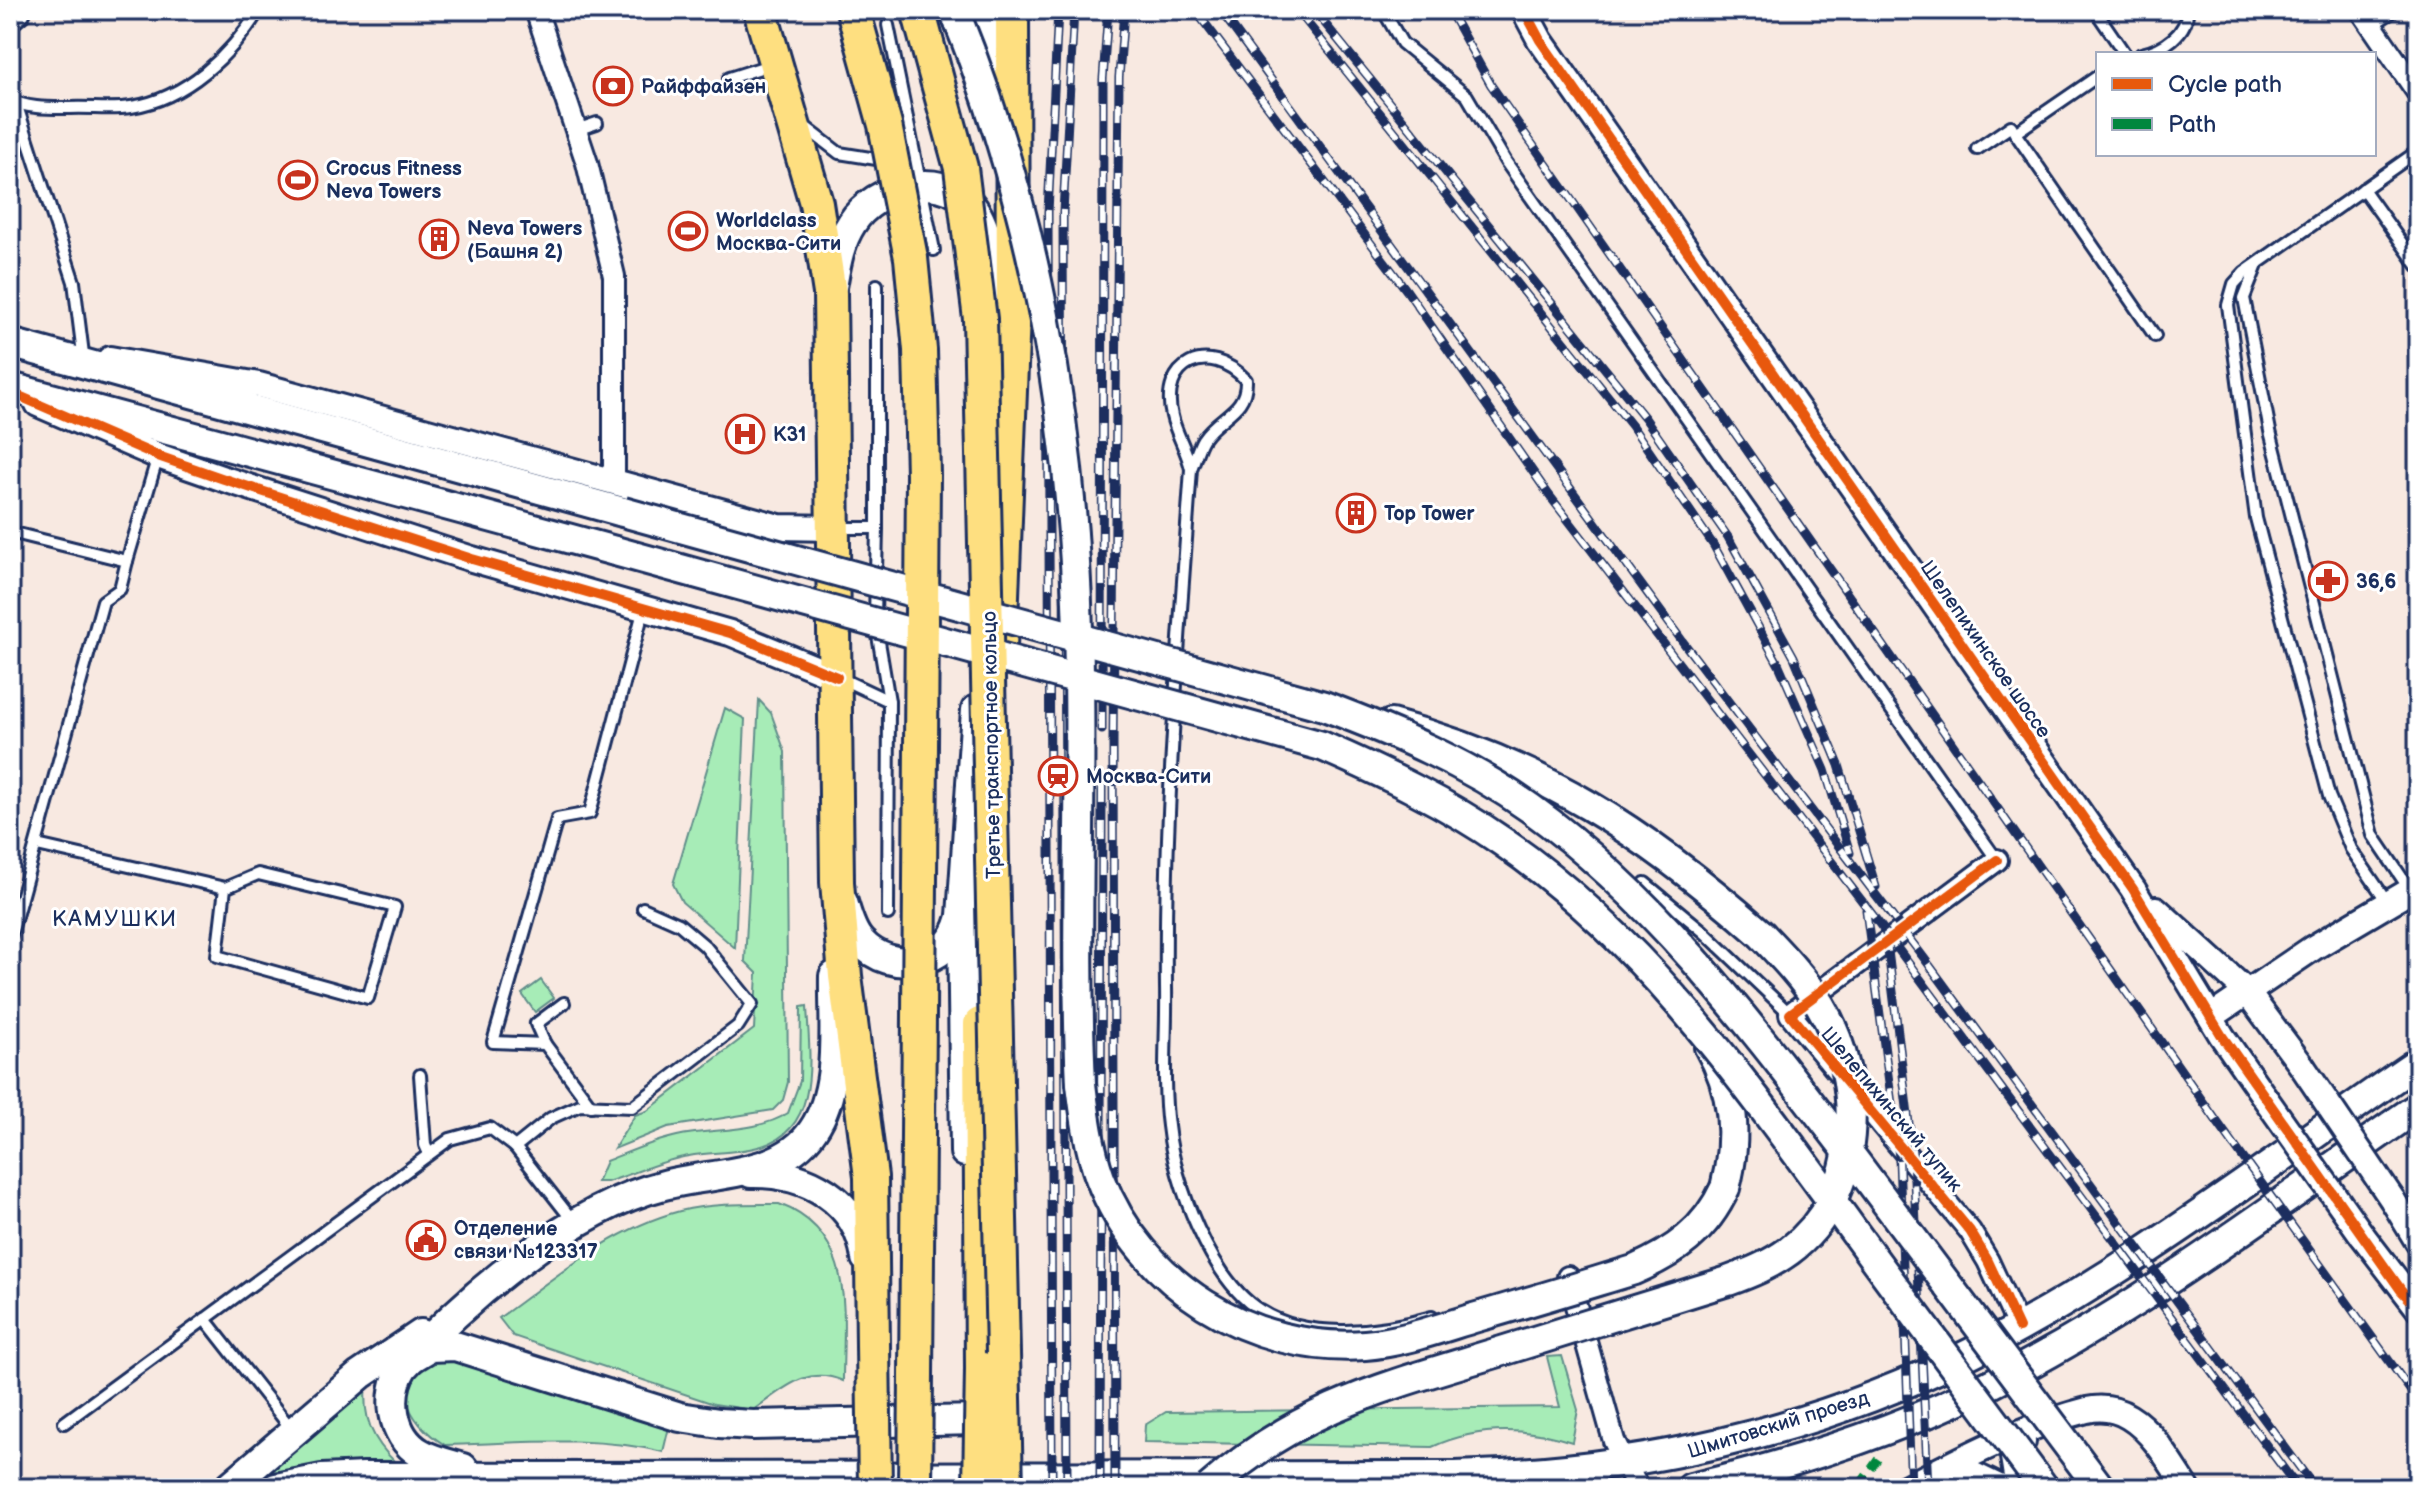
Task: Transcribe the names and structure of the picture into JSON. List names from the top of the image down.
{
  "streets": {
    "main road": ["Третье транспортное кольцо", "Шмитовский проезд"],
    "street": ["Шелепихинское шоссе", "Шелепихинский тупик"]
  },
  "crossings": [
    ["Шелепихинский тупик", "Шмитовский проезд"]
  ],
  "districts": ["КАМУШКИ"],
  "places": {
    "bank": ["Райффайзен"],
    "sports": ["Crocus Fitness Neva Towers", "Worldclass Москва-Сити"],
    "building": ["Neva Towers (Башня 2)", "Top Tower"],
    "hospital": ["К31"],
    "pharmacy": ["36,6"],
    "station": ["Москва-Сити"],
    "public building": ["Отделение связи №123317"]
  },
  "legend": ["Cycle path", "Path"]
}
